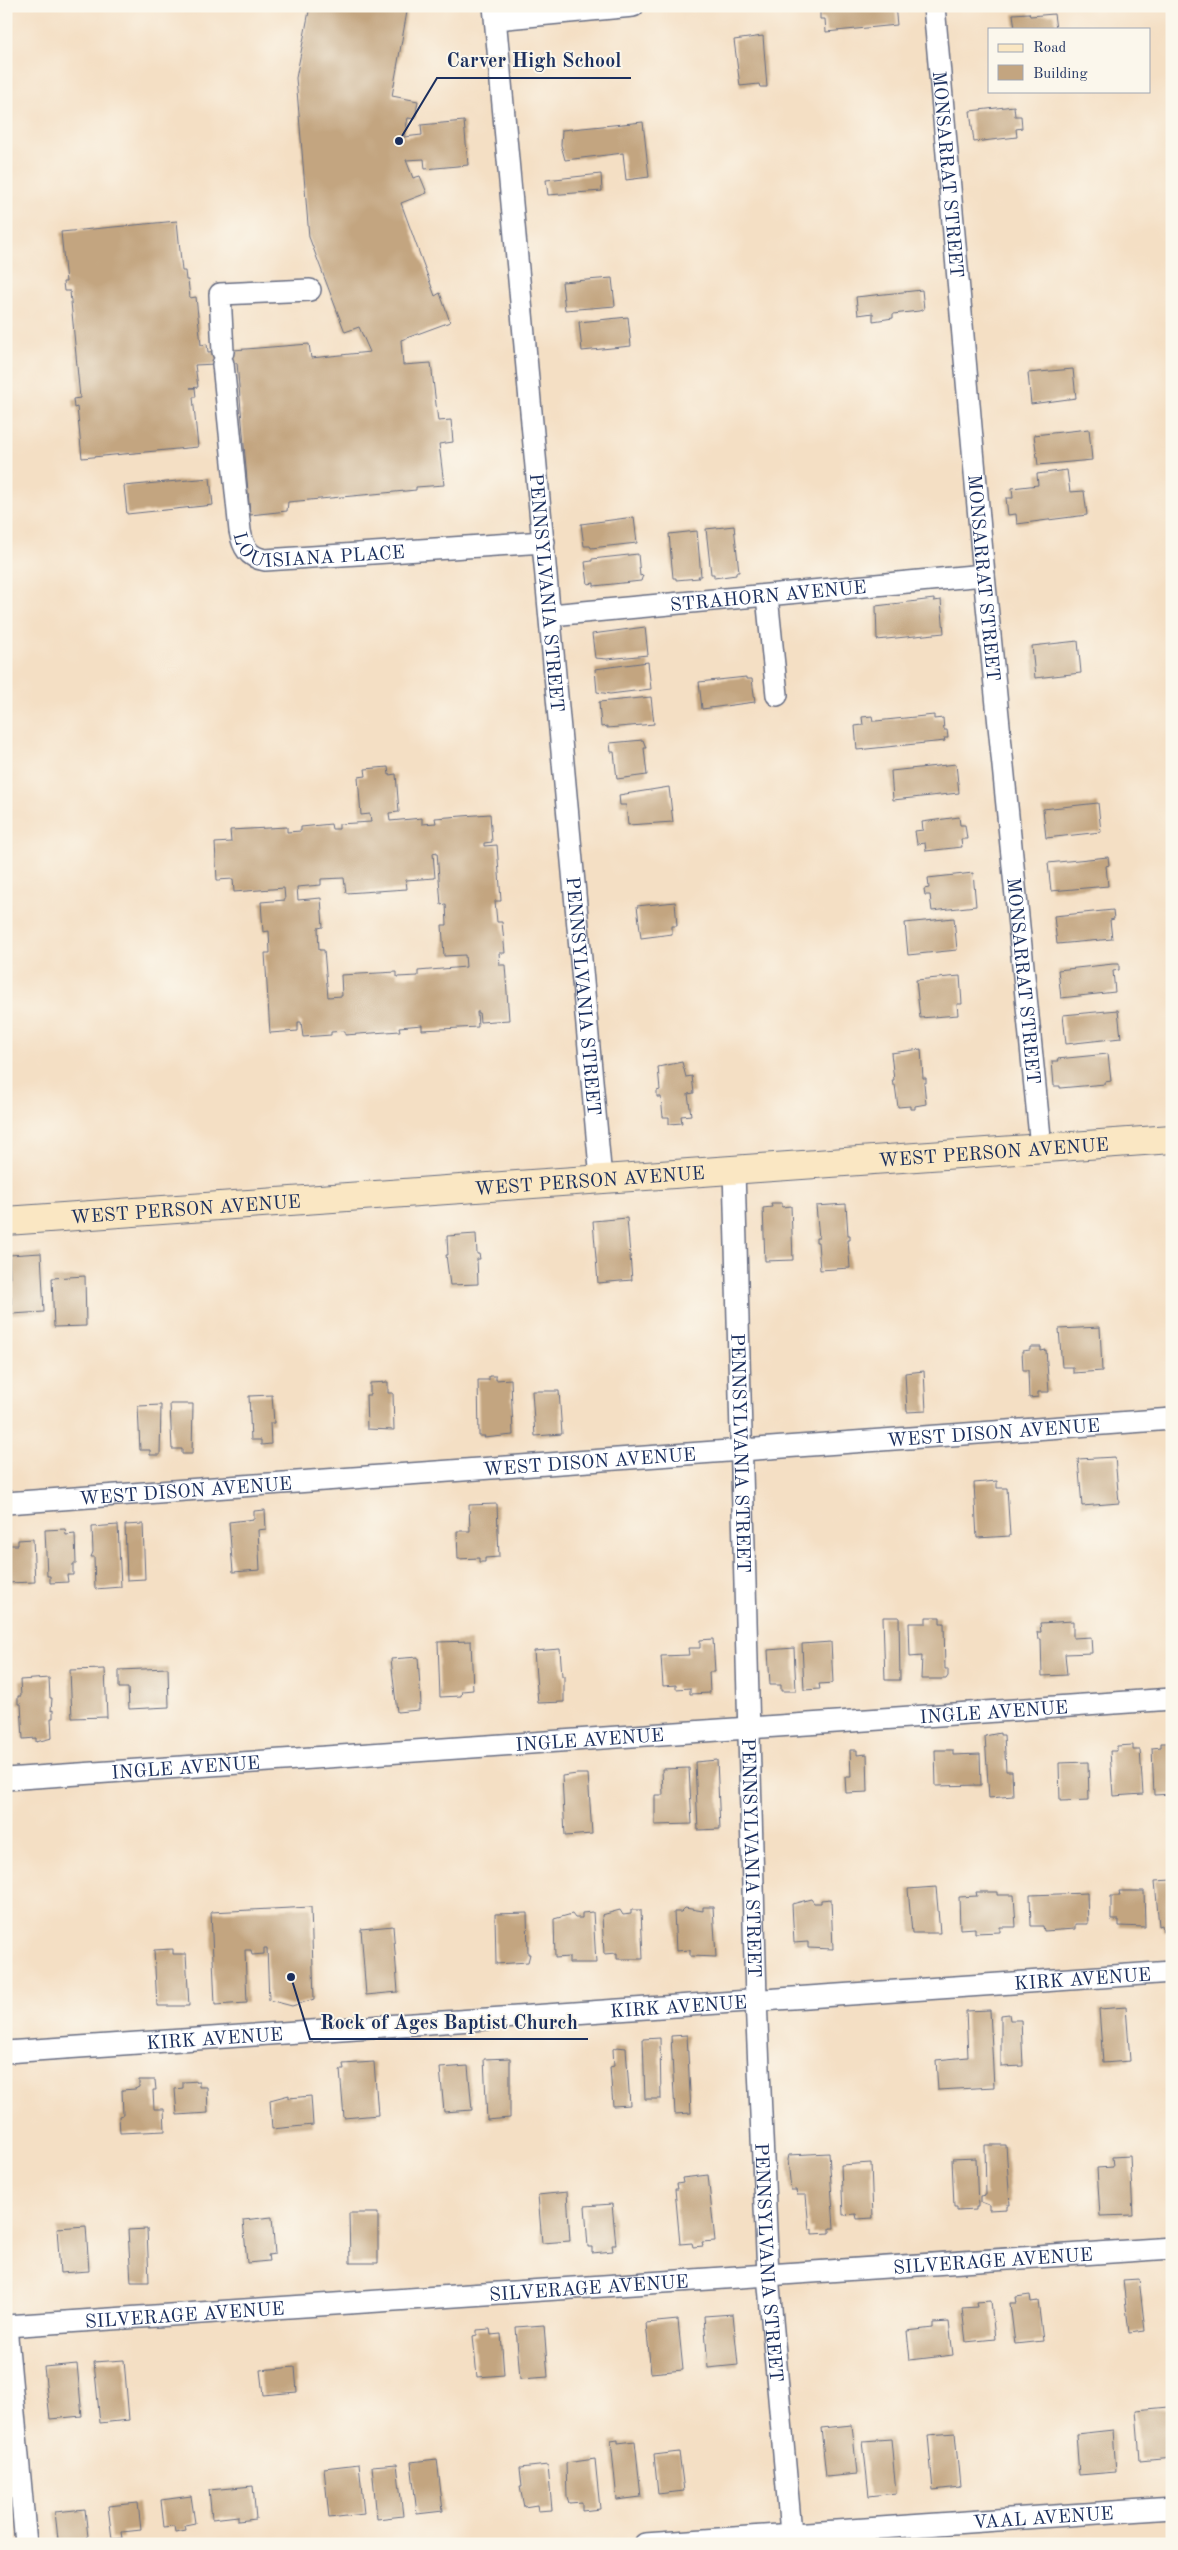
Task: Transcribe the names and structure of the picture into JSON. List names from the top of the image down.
{
  "streets": {
    "street": [
      "MONSARRAT STREET",
      "LOUISIANA PLACE",
      "PENNSYLVANIA STREET",
      "STRAHORN AVENUE",
      "WEST PERSON AVENUE",
      "WEST DISON AVENUE",
      "INGLE AVENUE",
      "KIRK AVENUE",
      "SILVERAGE AVENUE",
      "VAAL AVENUE"
    ]
  },
  "crossings": [
    ["MONSARRAT STREET", "STRAHORN AVENUE"],
    ["MONSARRAT STREET", "WEST PERSON AVENUE"],
    ["LOUISIANA PLACE", "PENNSYLVANIA STREET"],
    ["PENNSYLVANIA STREET", "STRAHORN AVENUE"],
    ["PENNSYLVANIA STREET", "WEST PERSON AVENUE"],
    ["PENNSYLVANIA STREET", "WEST DISON AVENUE"],
    ["PENNSYLVANIA STREET", "INGLE AVENUE"],
    ["PENNSYLVANIA STREET", "KIRK AVENUE"],
    ["PENNSYLVANIA STREET", "SILVERAGE AVENUE"],
    ["PENNSYLVANIA STREET", "VAAL AVENUE"]
  ],
  "places": ["Carver High School", "Rock of Ages Baptist Church"],
  "legend": ["Road", "Building"]
}
